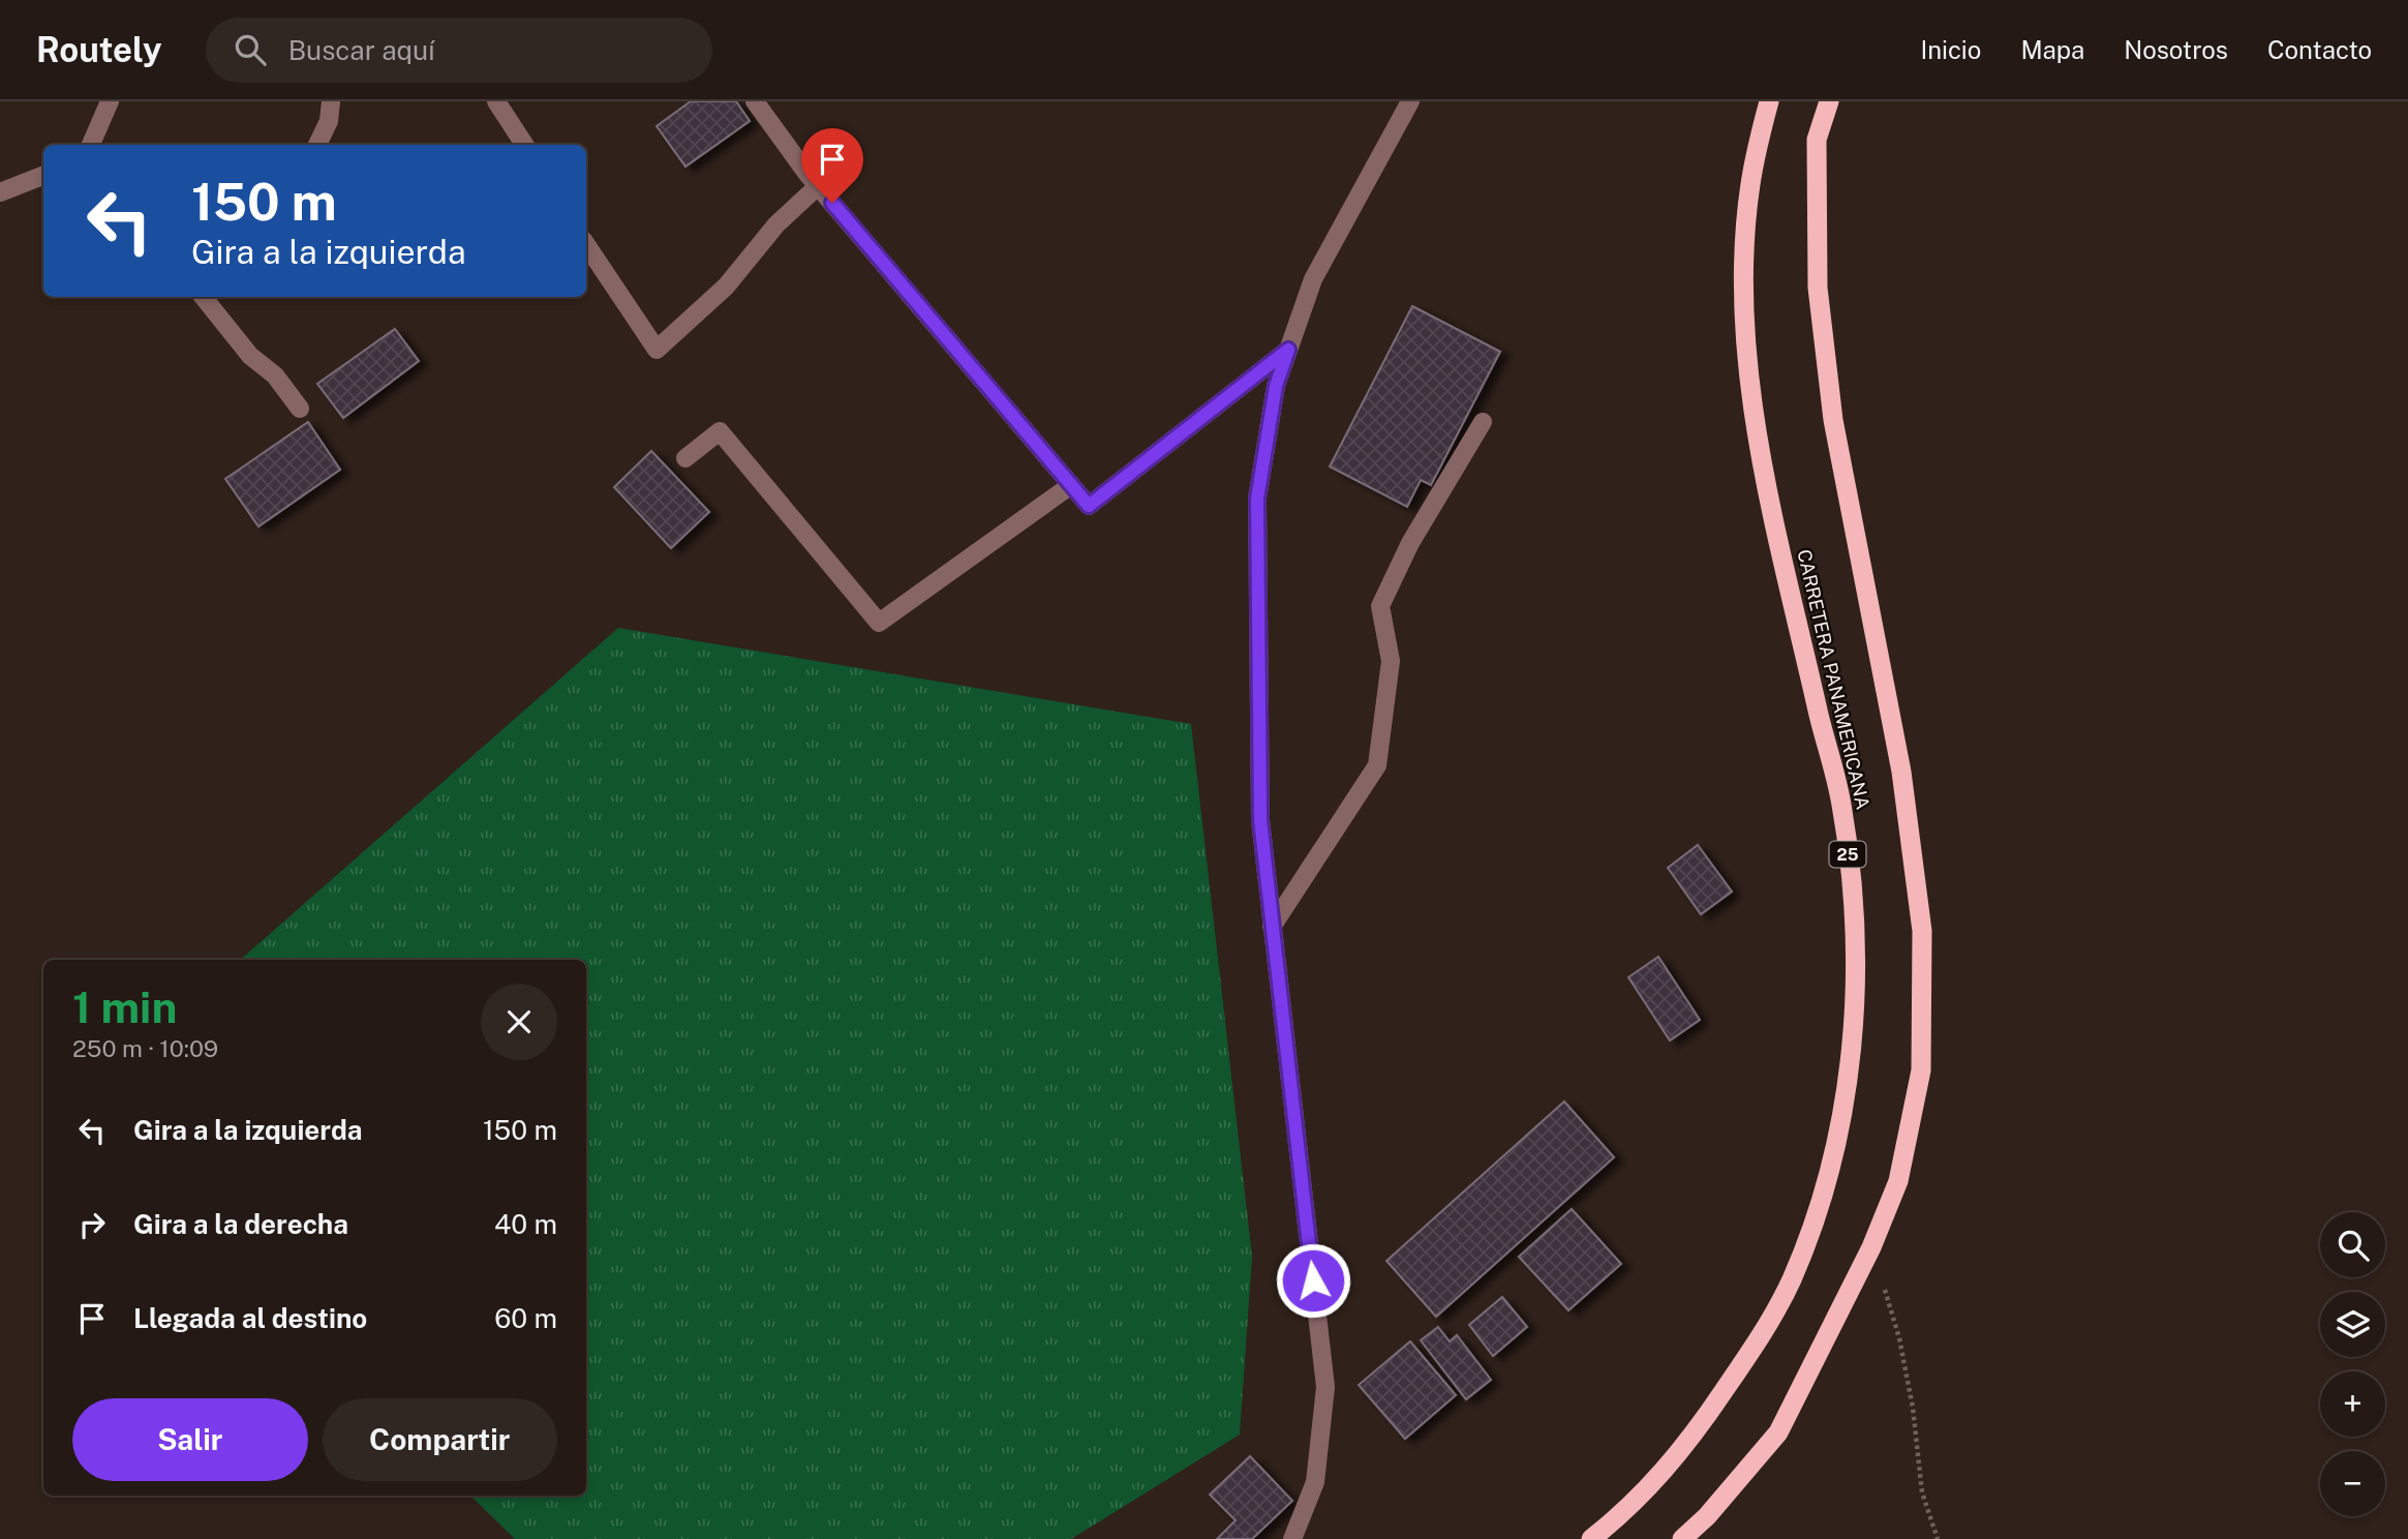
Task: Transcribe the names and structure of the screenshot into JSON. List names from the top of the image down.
{
  "streets": {
    "highway": ["CARRETERA PANAMERICANA", "25"]
  },
  "page": {
    "header": "Routely",
    "search": "Buscar aquí",
    "nav": [
      "Inicio",
      "Mapa",
      "Nosotros",
      "Contacto"
    ],
    "turn": ["150 m", "Gira a la izquierda"],
    "heading": ["1 min", "250 m · 10:09"],
    "list": [
      {
        "name": "Gira a la izquierda",
        "value": "150 m"
      },
      {
        "name": "Gira a la derecha",
        "value": "40 m"
      },
      {
        "name": "Llegada al destino",
        "value": "60 m"
      }
    ],
    "map_buttons": ["+", "−"],
    "buttons": ["Salir", "Compartir"]
  }
}
